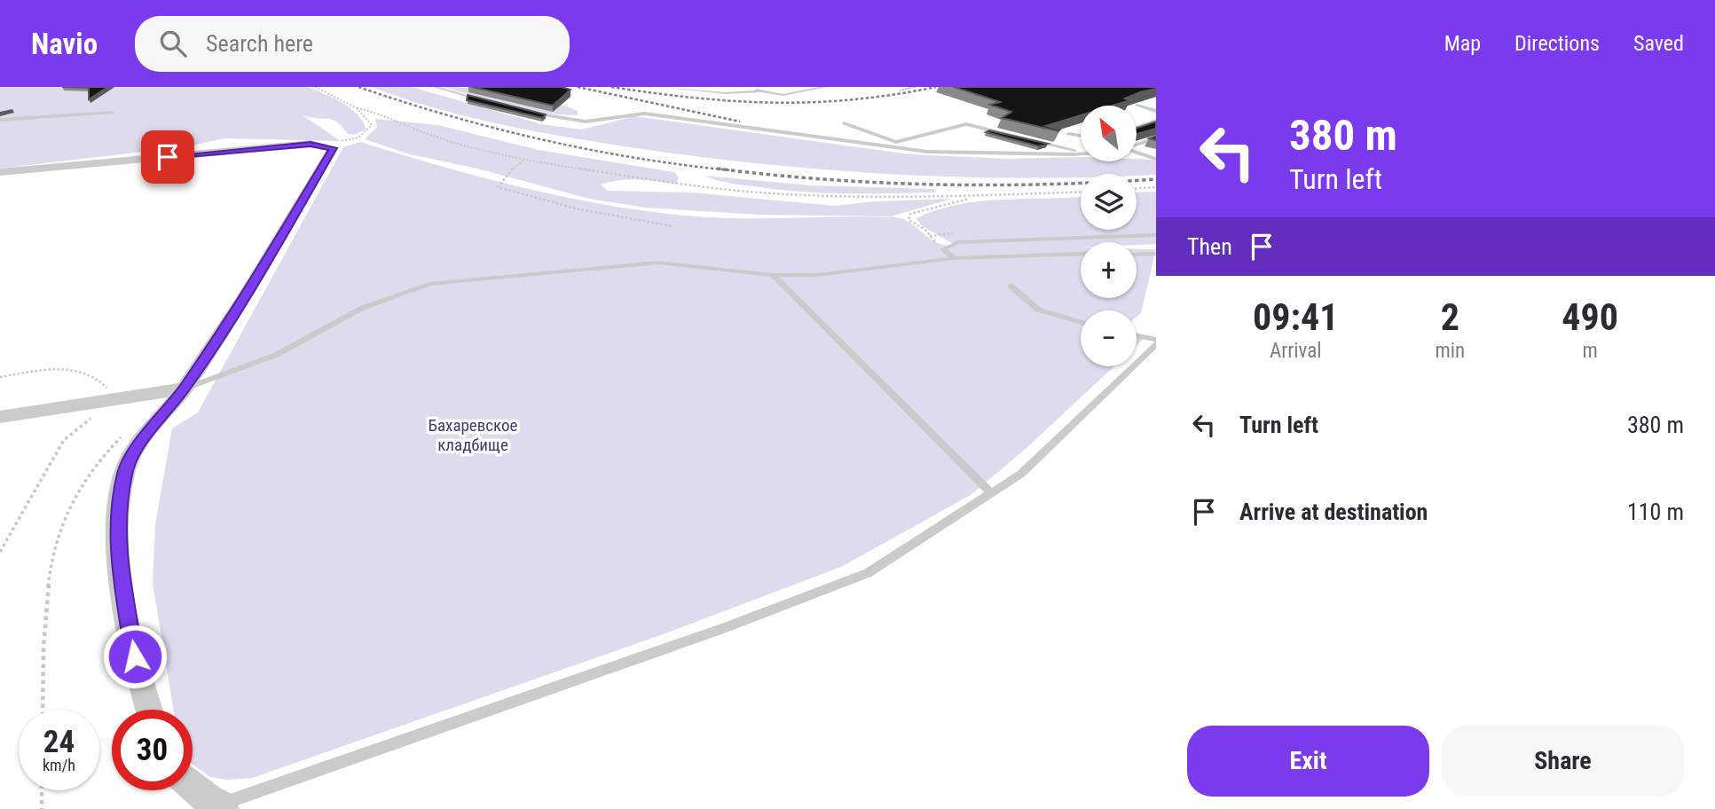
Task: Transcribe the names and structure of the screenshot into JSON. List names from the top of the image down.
{
  "parks": ["Бахаревское кладбище"],
  "north": "top left",
  "page": {
    "header": "Navio",
    "search": "Search here",
    "nav": ["Map", "Directions", "Saved"],
    "turn": ["380 m", "Turn left"],
    "map_buttons": ["+", "−"],
    "then": "Then",
    "eta": [
      "09:41",
      "Arrival",
      "2",
      "min",
      "490",
      "m"
    ],
    "list": [
      {
        "name": "Turn left",
        "value": "380 m"
      },
      {
        "name": "Arrive at destination",
        "value": "110 m"
      }
    ],
    "speed": "24 km/h",
    "limit": "30",
    "buttons": ["Exit", "Share"]
  }
}
